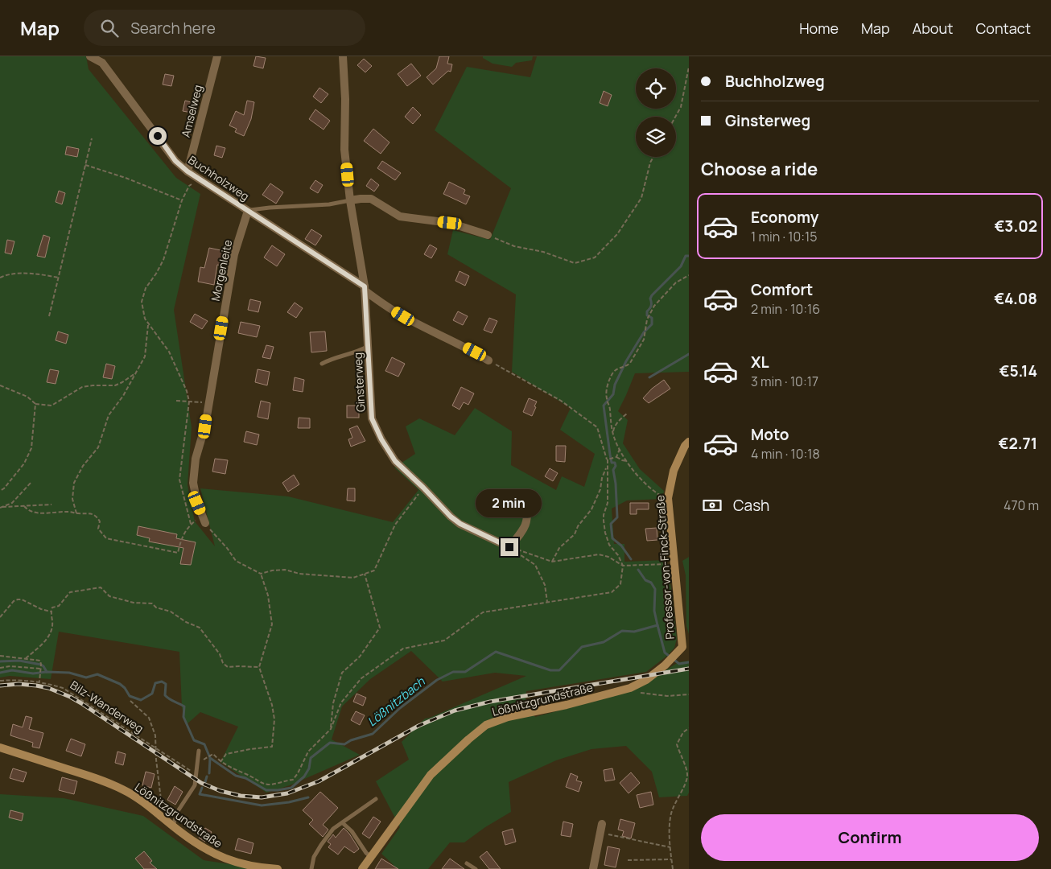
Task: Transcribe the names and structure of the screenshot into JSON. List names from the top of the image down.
{
  "streets": {
    "street": [
      "Amselweg",
      "Buchholzweg",
      "Morgenleite",
      "Ginsterweg",
      "Professor-von-Finck-Straße",
      "Lößnitzgrundstraße"
    ],
    "path": ["Bilz-Wanderweg"]
  },
  "crossings": [
    ["Amselweg", "Buchholzweg"],
    ["Buchholzweg", "Morgenleite"],
    ["Buchholzweg", "Ginsterweg"],
    ["Professor-von-Finck-Straße", "Lößnitzgrundstraße"]
  ],
  "water": ["Lößnitzbach"],
  "page": {
    "header": "Map",
    "search": "Search here",
    "nav": [
      "Home",
      "Map",
      "About",
      "Contact"
    ],
    "banner": ["Buchholzweg", "Ginsterweg"],
    "heading": "Choose a ride",
    "list": [
      {
        "name": "Economy",
        "note": "1 min · 10:15",
        "value": "€3.02"
      },
      {
        "name": "Comfort",
        "note": "2 min · 10:16",
        "value": "€4.08"
      },
      {
        "name": "XL",
        "note": "3 min · 10:17",
        "value": "€5.14"
      },
      {
        "name": "Moto",
        "note": "4 min · 10:18",
        "value": "€2.71"
      }
    ],
    "pay": ["Cash", "470 m"],
    "bubble": "2 min",
    "buttons": "Confirm"
  }
}
